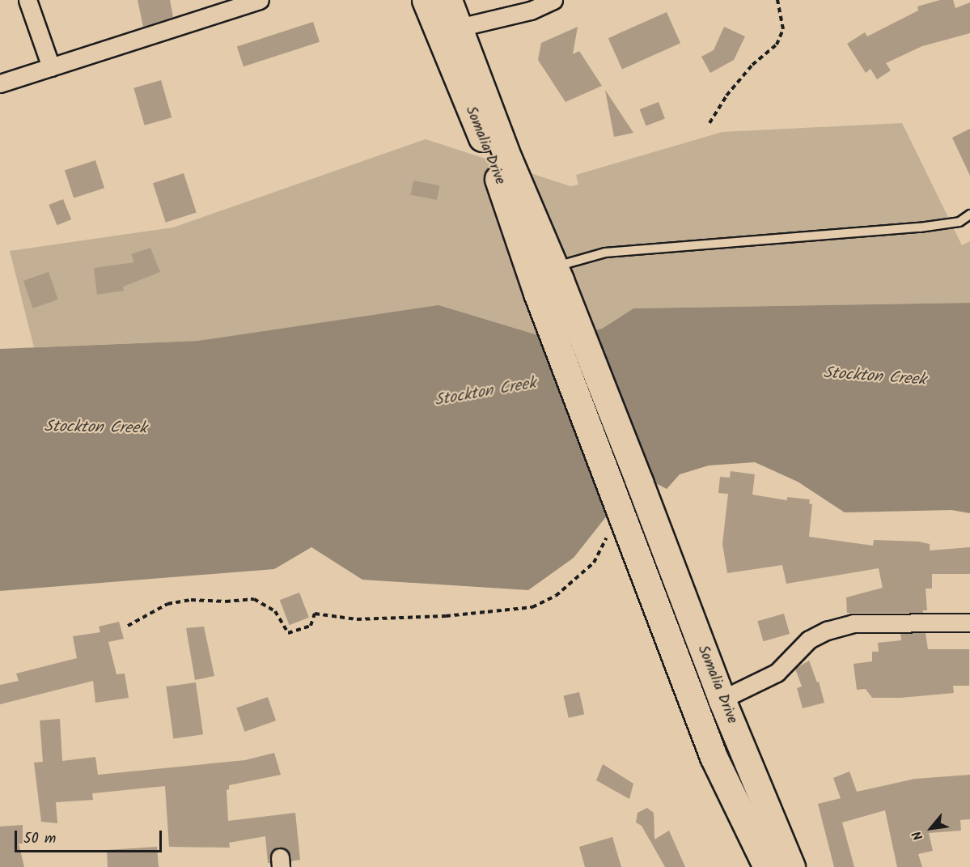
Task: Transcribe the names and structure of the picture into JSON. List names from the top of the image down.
{
  "streets": {
    "main road": ["Somalia Drive"]
  },
  "water": ["Stockton Creek"],
  "scale_bar": "50 m",
  "north": "bottom left"
}
